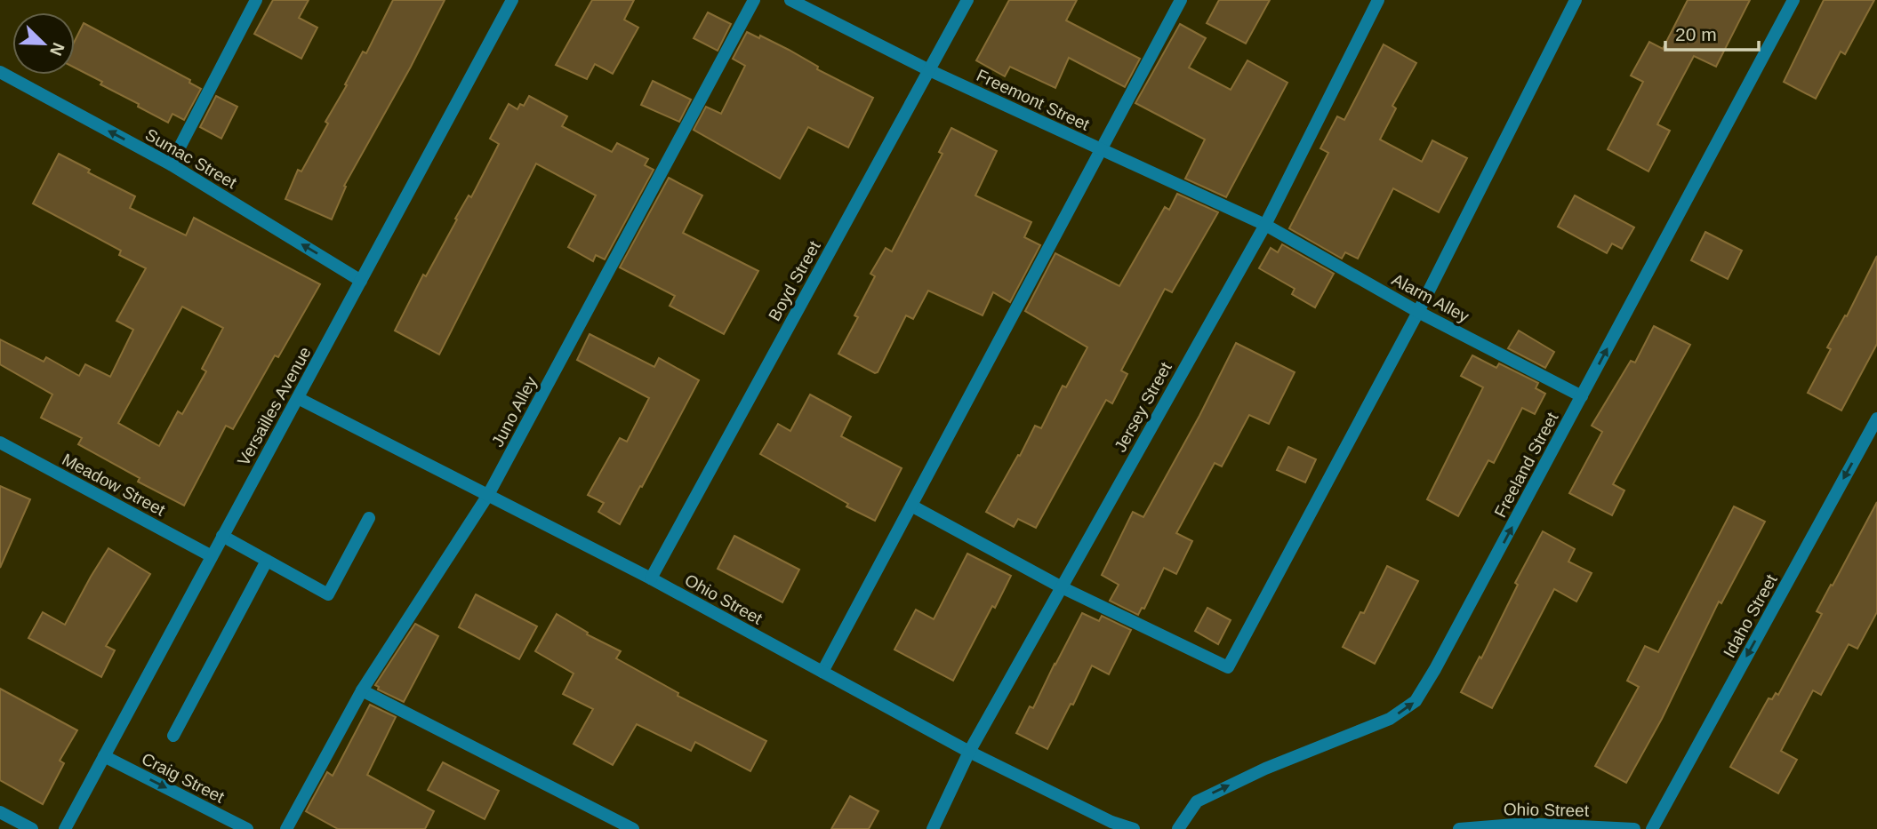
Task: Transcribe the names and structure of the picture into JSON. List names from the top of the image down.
{
  "streets": {
    "street": [
      "Freemont Street",
      "Sumac Street",
      "Boyd Street",
      "Alarm Alley",
      "Versailles Avenue",
      "Jersey Street",
      "Juno Alley",
      "Freeland Street",
      "Meadow Street",
      "Ohio Street",
      "Idaho Street",
      "Craig Street"
    ]
  },
  "crossings": [
    ["Freemont Street", "Boyd Street"],
    ["Freemont Street", "Alarm Alley"],
    ["Freemont Street", "Jersey Street"],
    ["Sumac Street", "Versailles Avenue"],
    ["Boyd Street", "Ohio Street"],
    ["Alarm Alley", "Jersey Street"],
    ["Alarm Alley", "Freeland Street"],
    ["Versailles Avenue", "Meadow Street"],
    ["Versailles Avenue", "Ohio Street"],
    ["Versailles Avenue", "Craig Street"],
    ["Jersey Street", "Ohio Street"],
    ["Juno Alley", "Ohio Street"]
  ],
  "one_way": [
    "Sumac Street",
    "Freeland Street",
    "Idaho Street",
    "Craig Street"
  ],
  "scale_bar": "20 m",
  "north": "bottom right"
}
